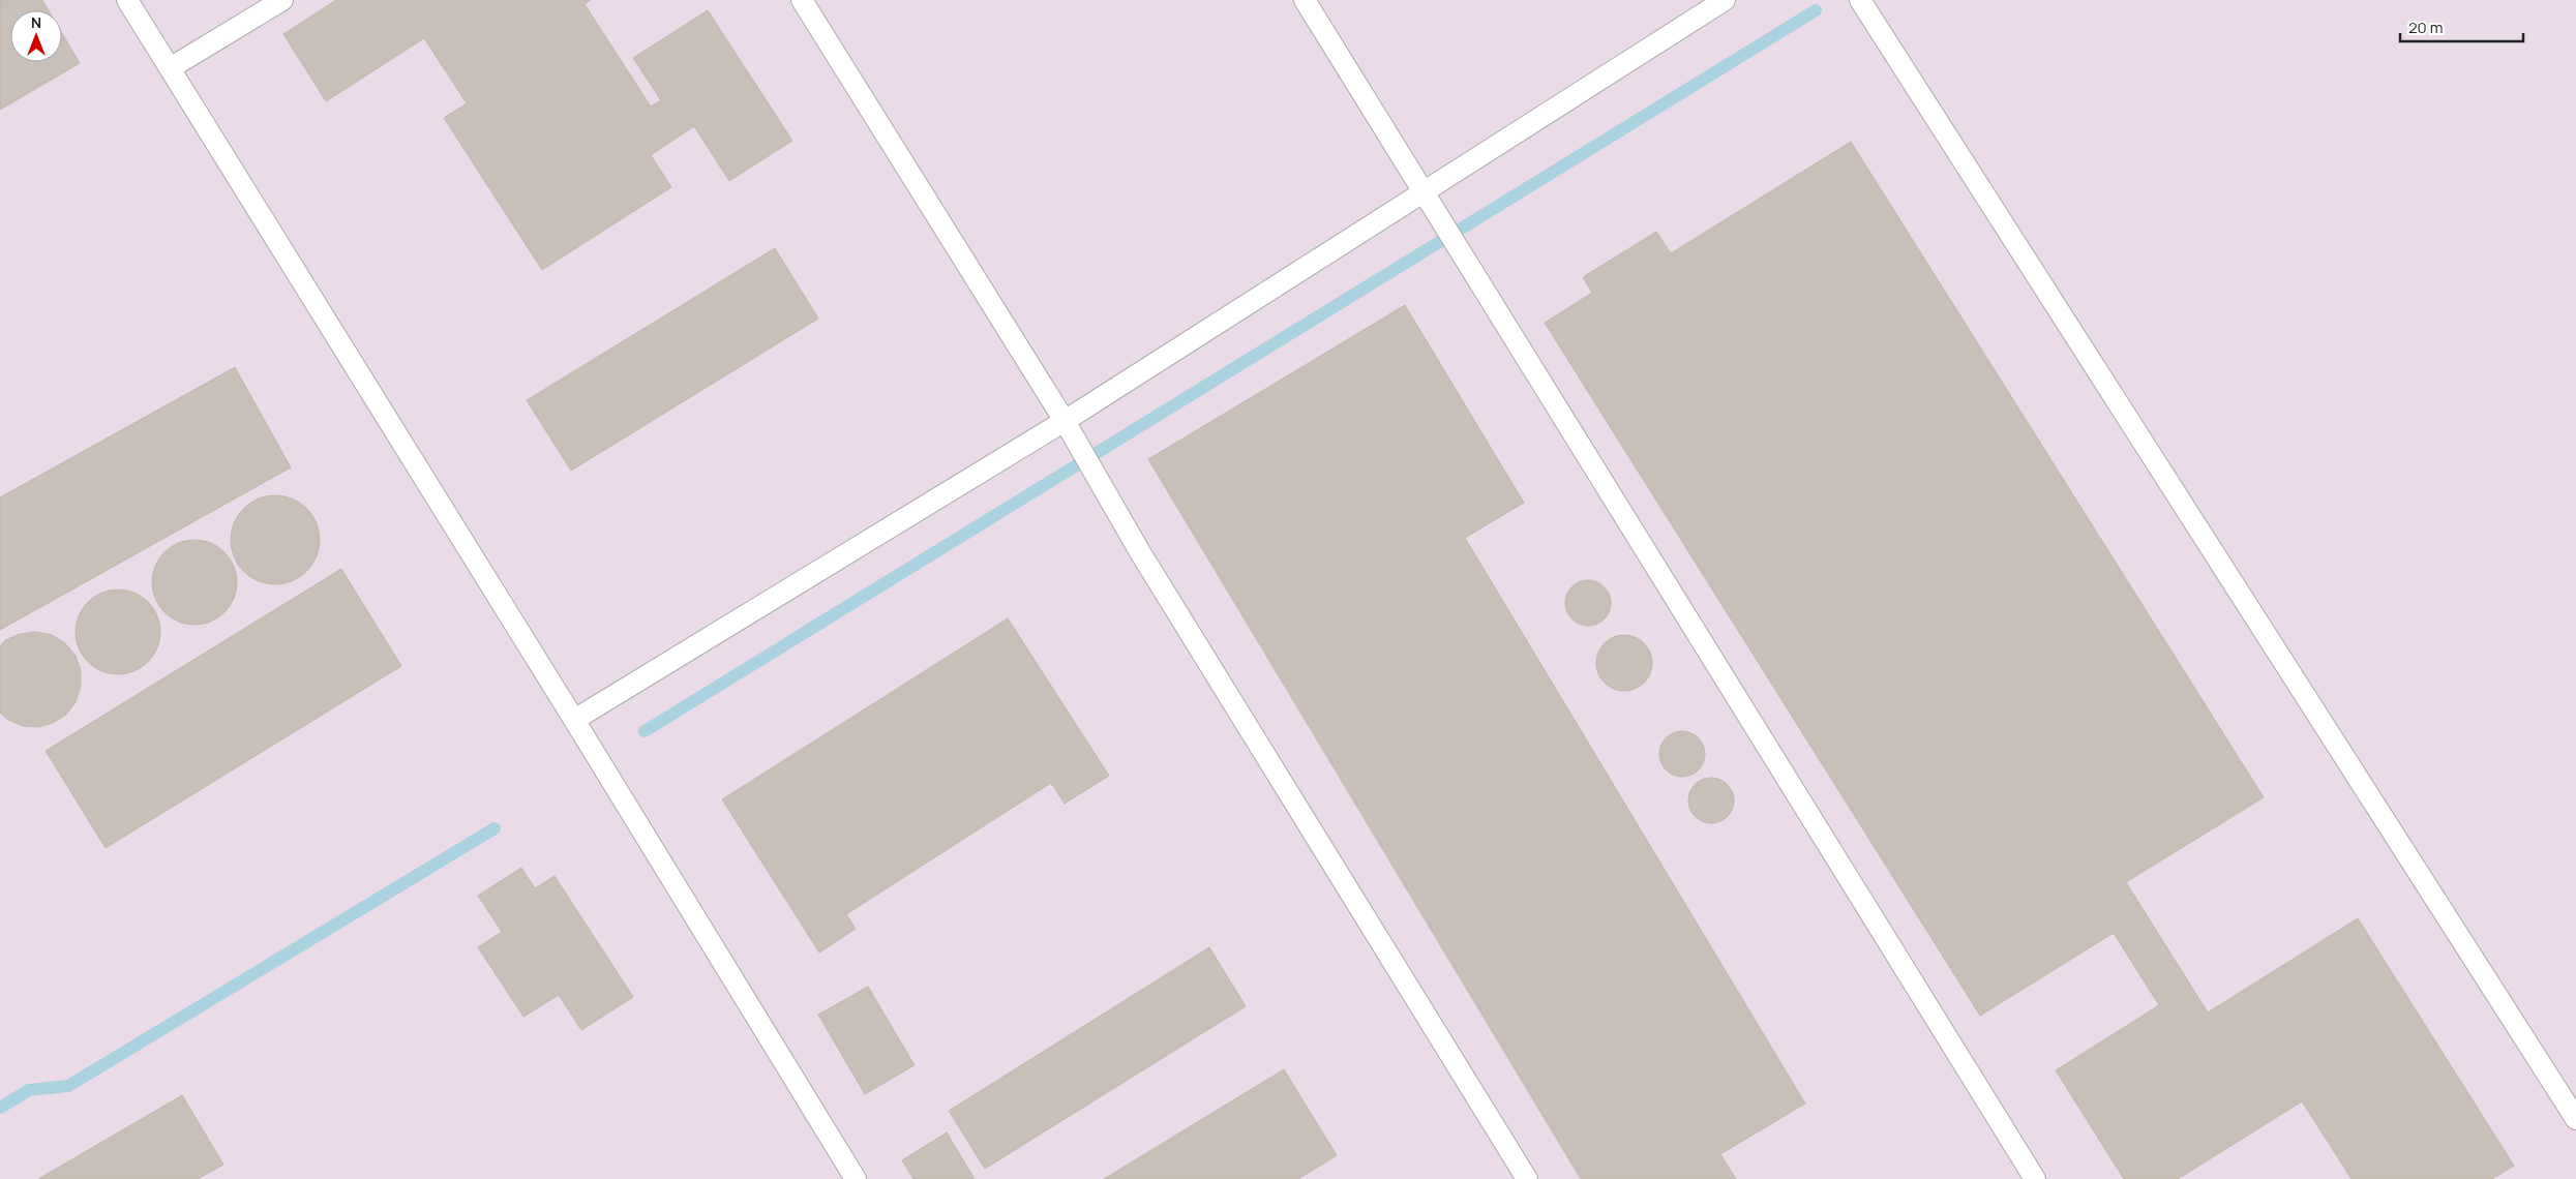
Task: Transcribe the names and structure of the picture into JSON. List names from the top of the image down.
{
  "scale_bar": "20 m",
  "north": "top"
}
